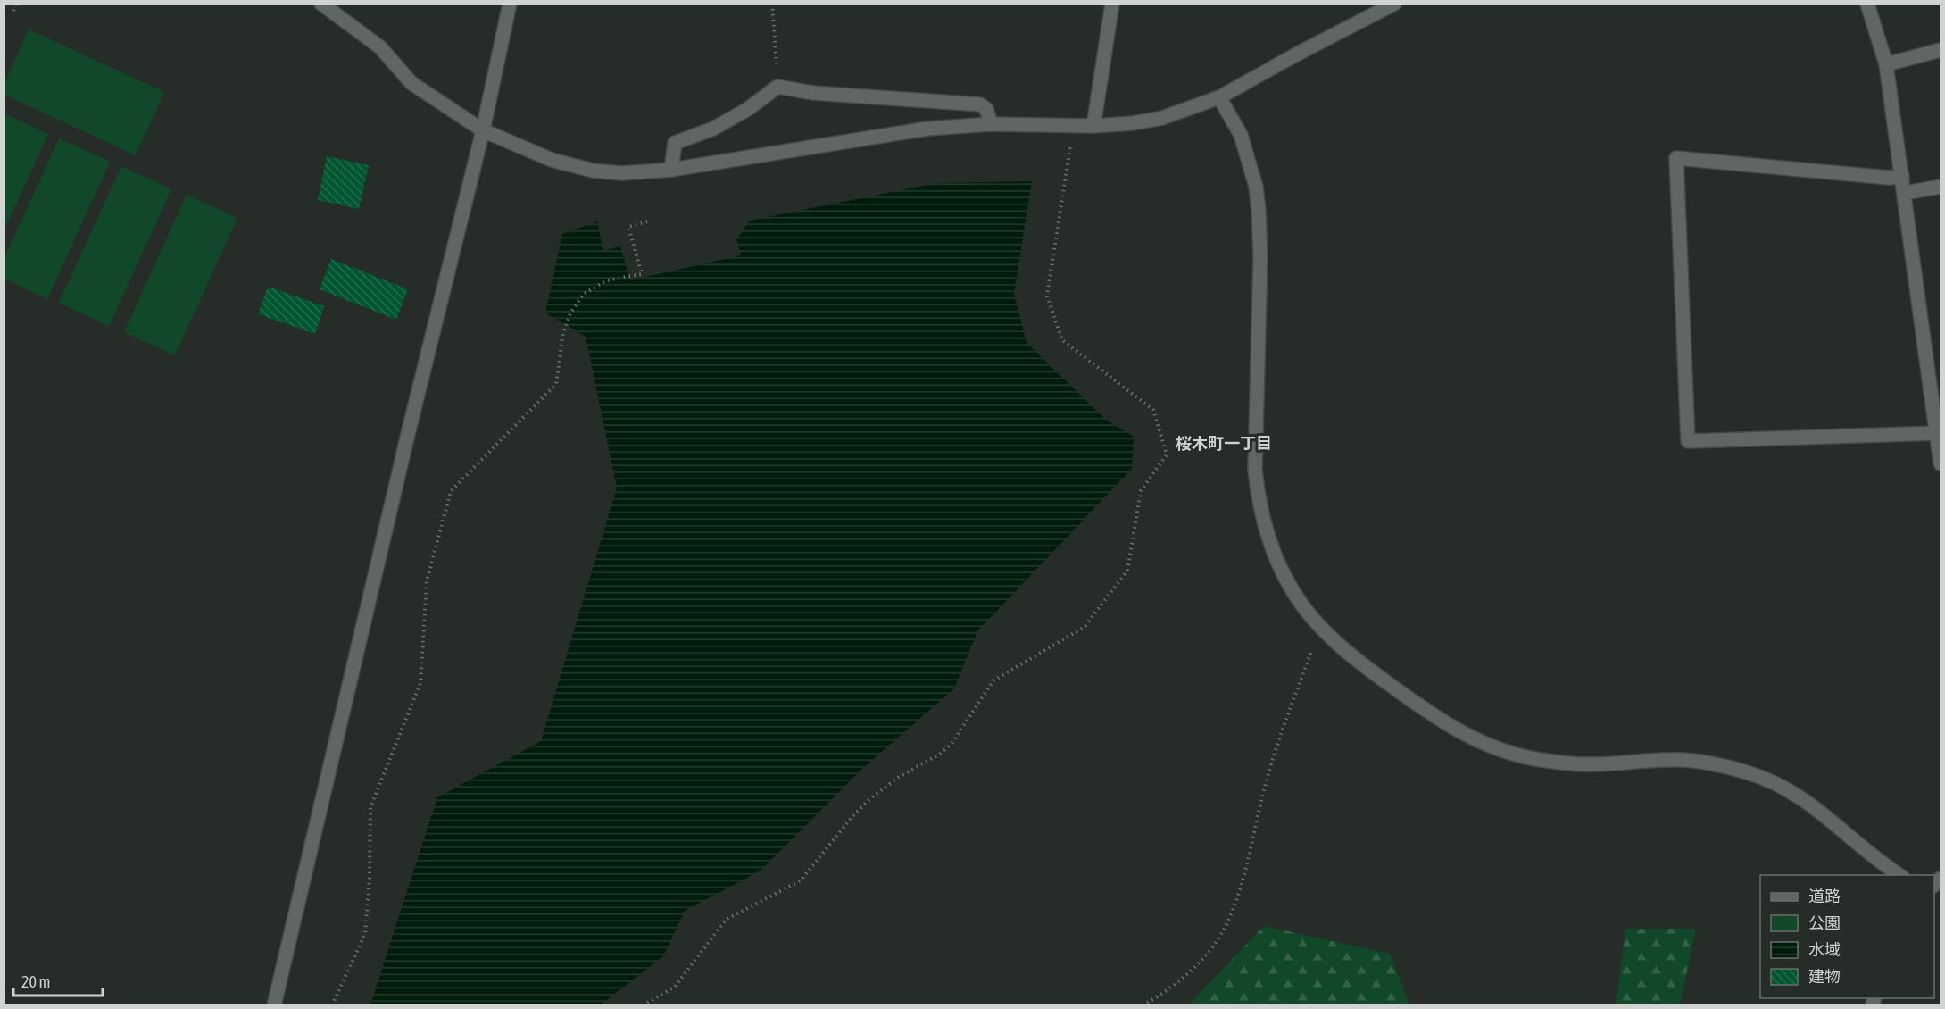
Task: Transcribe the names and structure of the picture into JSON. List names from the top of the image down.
{
  "districts": ["桜木町一丁目"],
  "legend": [
    "道路",
    "公園",
    "水域",
    "建物"
  ],
  "scale_bar": "20 m"
}
